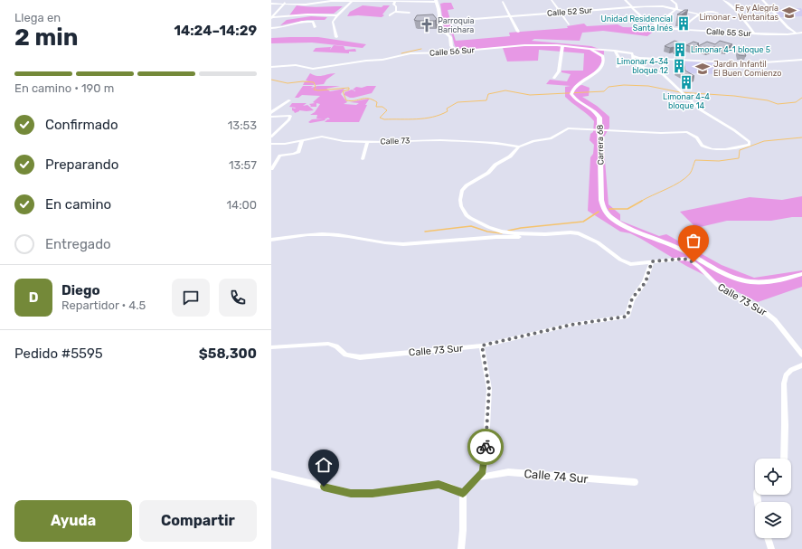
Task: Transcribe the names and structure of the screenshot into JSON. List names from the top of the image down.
{
  "streets": {
    "street": [
      "Calle 52 Sur",
      "Calle 55 Sur",
      "Calle 56 Sur",
      "Calle 73",
      "Carrera 68",
      "Calle 73 Sur",
      "Calle 74 Sur"
    ]
  },
  "crossings": [
    ["Calle 56 Sur", "Carrera 68"],
    ["Calle 73", "Calle 73 Sur"]
  ],
  "places": {
    "school or university": ["Fe y Alegría Limonar - Ventanitas", "Jardin Infantil El Buen Comienzo"],
    "building": [
      "Unidad Residencial Santa Inés",
      "Limonar 4-1 bloque 5",
      "Limonar 4-34 bloque 12",
      "Limonar 4-4 bloque 14"
    ],
    "church": ["Parroquia Barichara"]
  },
  "page": {
    "heading": ["2 min", "Llega en", "14:24–14:29"],
    "panel": [
      "Diego",
      "Repartidor · 4.5",
      "Pedido #5595",
      "$58,300"
    ],
    "bar": "En camino · 190 m",
    "list": [
      ["Confirmado", "13:53"],
      ["Preparando", "13:57"],
      ["En camino", "14:00"],
      "Entregado"
    ],
    "round": "D",
    "buttons": ["Ayuda", "Compartir"]
  }
}
